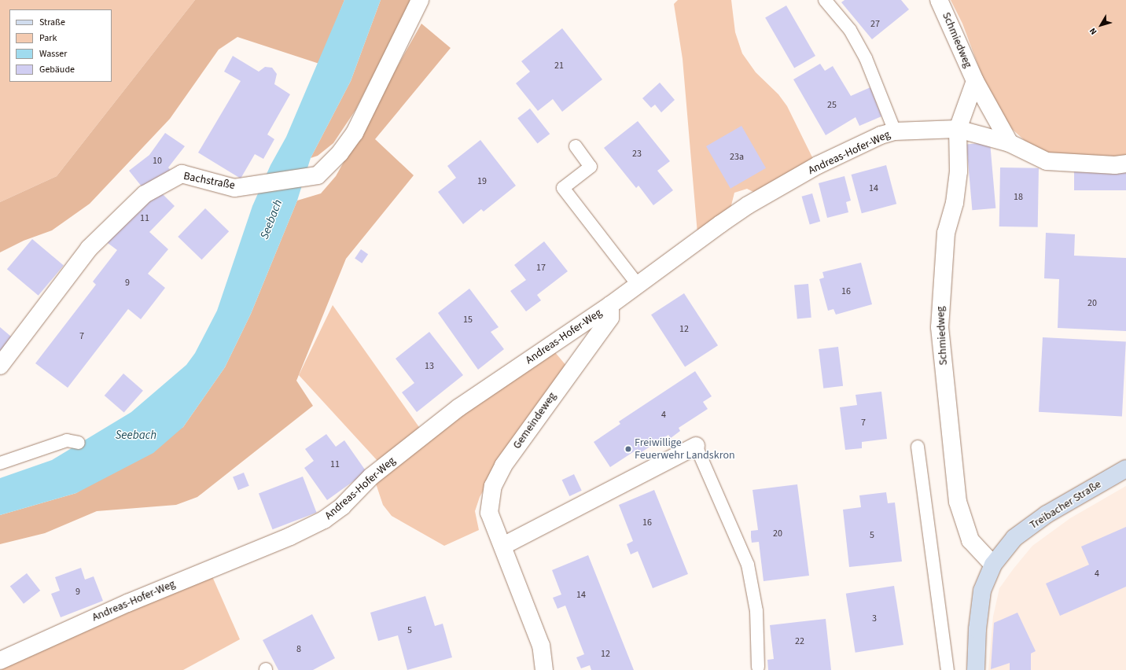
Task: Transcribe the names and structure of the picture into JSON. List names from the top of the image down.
{
  "streets": {
    "street": [
      "Schmiedweg",
      "Andreas-Hofer-Weg",
      "Bachstraße",
      "Gemeindeweg",
      "Treibacher Straße"
    ]
  },
  "crossings": [
    ["Schmiedweg", "Andreas-Hofer-Weg"],
    ["Schmiedweg", "Treibacher Straße"],
    ["Andreas-Hofer-Weg", "Gemeindeweg"]
  ],
  "water": ["Seebach"],
  "places": ["Freiwillige Feuerwehr Landskron"],
  "house_numbers": [
    "27",
    "21",
    "25",
    "23",
    "23a",
    "10",
    "19",
    "14",
    "18",
    "11",
    "17",
    "9",
    "16",
    "20",
    "15",
    "12",
    "7",
    "13",
    "4",
    "7",
    "11",
    "16",
    "20",
    "5",
    "4",
    "9",
    "14",
    "3",
    "5",
    "22",
    "8",
    "12"
  ],
  "legend": [
    "Straße",
    "Park",
    "Wasser",
    "Gebäude"
  ],
  "north": "bottom left"
}
